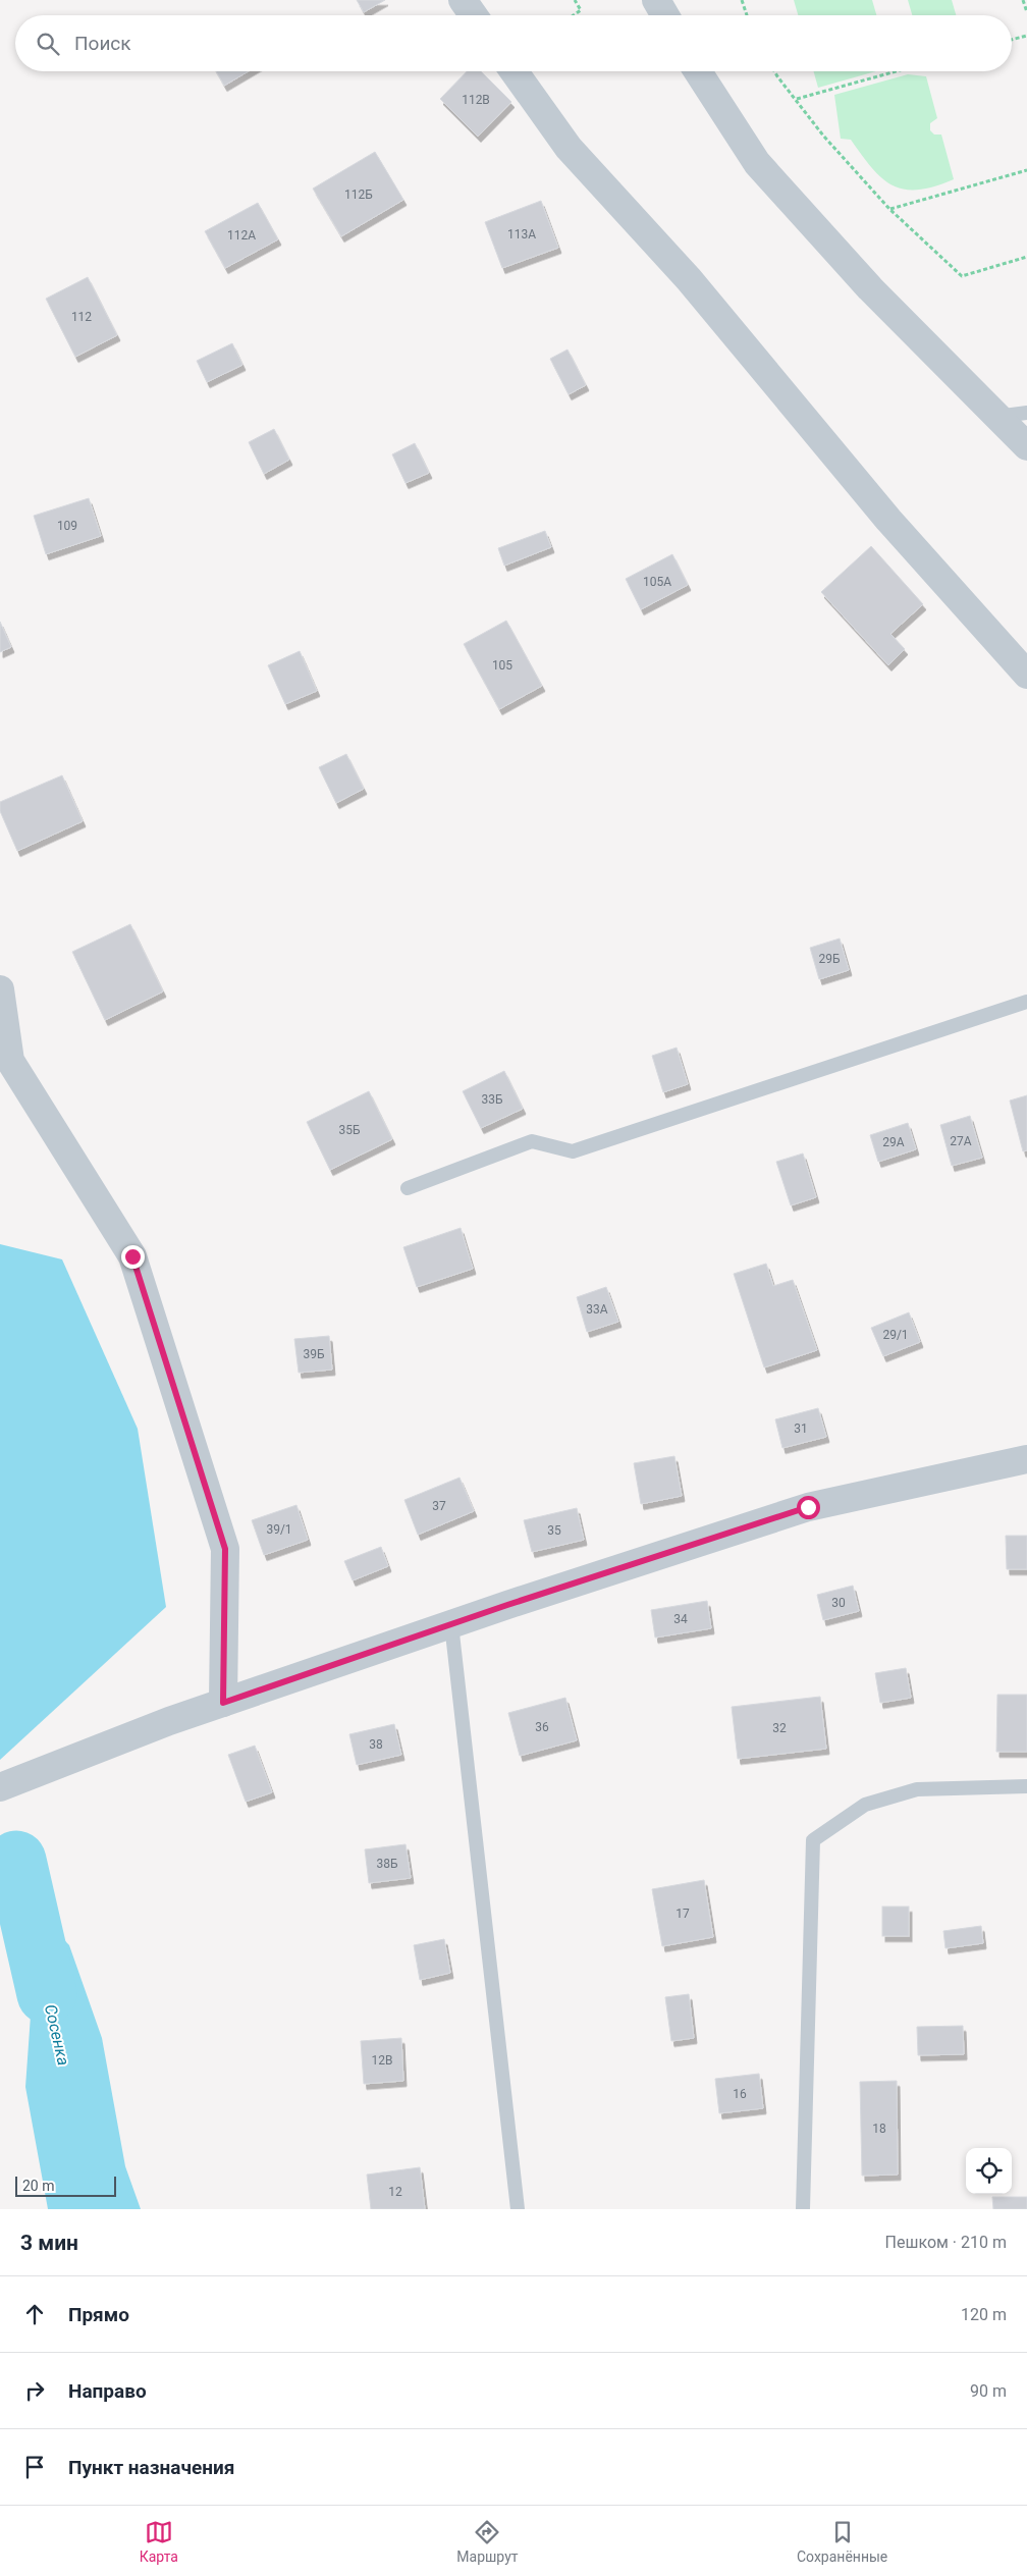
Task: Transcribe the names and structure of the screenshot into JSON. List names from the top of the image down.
{
  "water": ["Сосенка"],
  "house_numbers": [
    "112В",
    "112Б",
    "113А",
    "112А",
    "112",
    "109",
    "105А",
    "105",
    "29Б",
    "33Б",
    "35Б",
    "27А",
    "29А",
    "33А",
    "29/1",
    "39Б",
    "31",
    "37",
    "39/1",
    "35",
    "30",
    "34",
    "36",
    "32",
    "38",
    "38Б",
    "17",
    "12В",
    "16",
    "18",
    "12"
  ],
  "scale_bar": "20 m",
  "page": {
    "search": "Поиск",
    "scale": "20 m",
    "heading": ["3 мин", "Пешком · 210 m"],
    "list": [
      ["Прямо", "120 m"],
      ["Направо", "90 m"],
      "Пункт назначения"
    ],
    "nav": ["Карта", "Маршрут", "Сохранённые"]
  }
}
